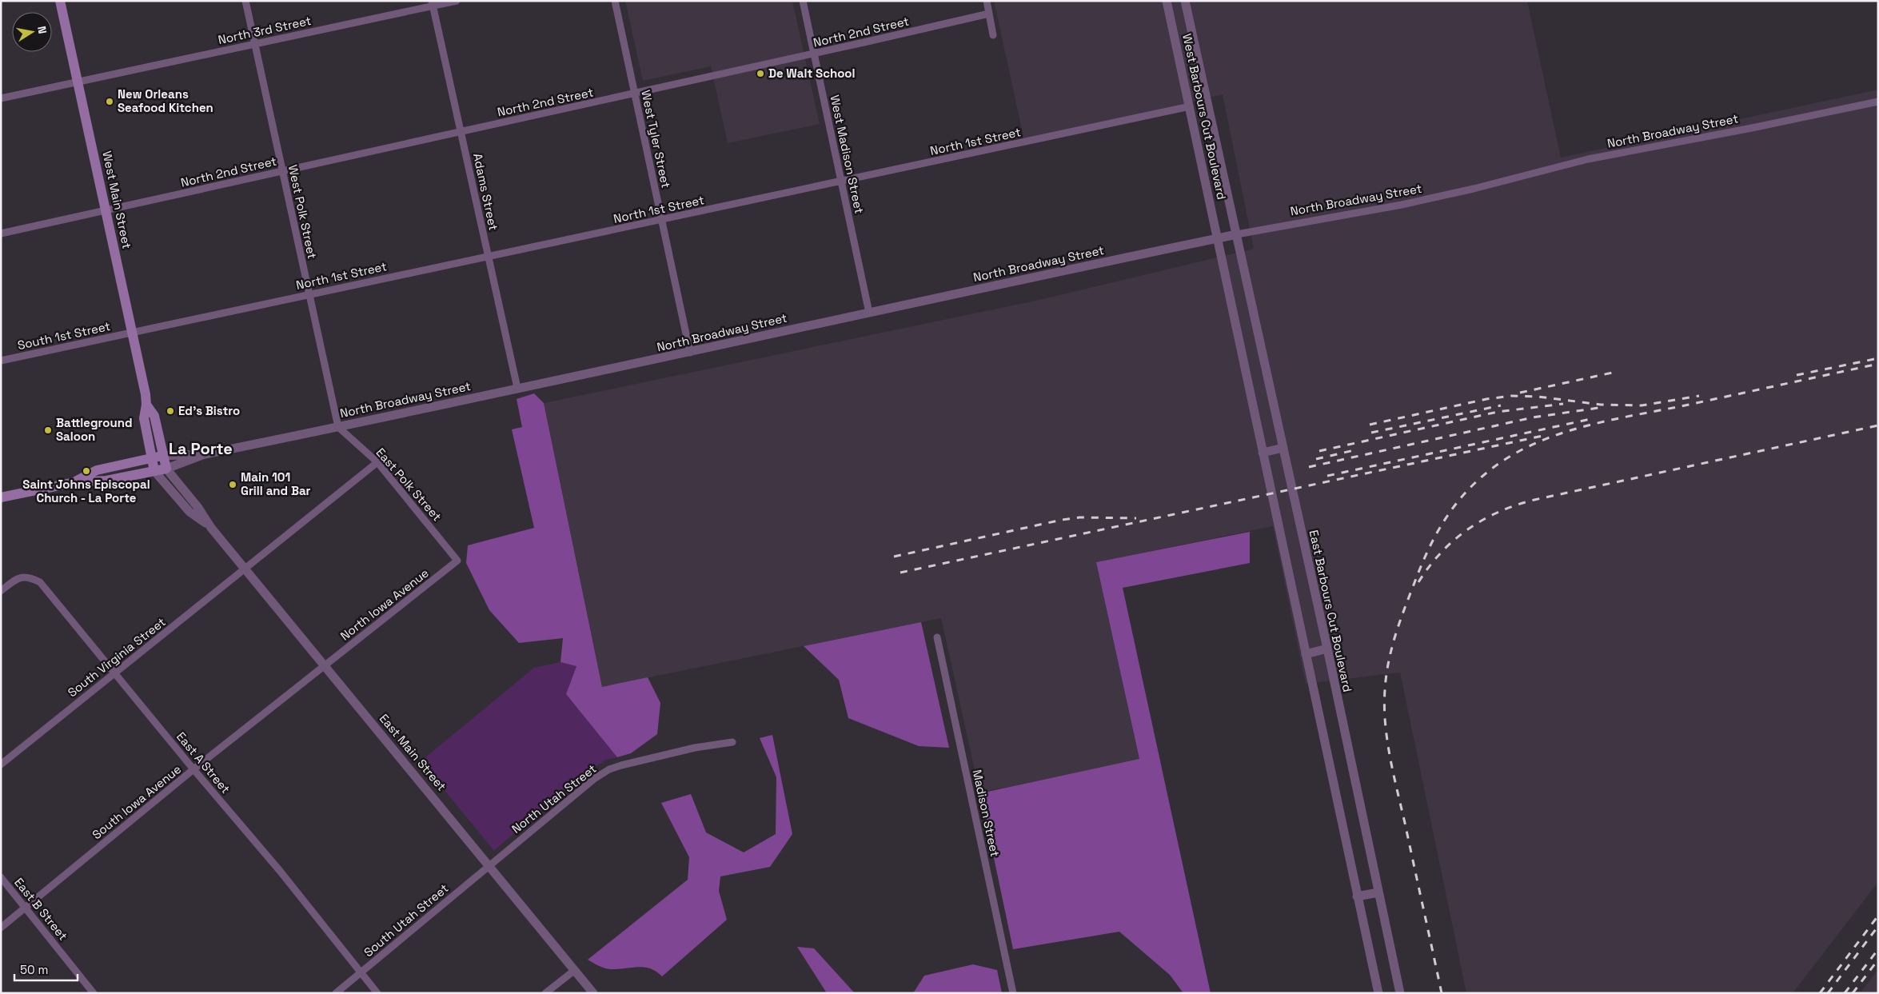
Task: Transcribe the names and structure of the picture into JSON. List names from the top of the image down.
{
  "streets": {
    "main road": ["West Main Street"],
    "street": [
      "North 3rd Street",
      "North 2nd Street",
      "West Barbours Cut Boulevard",
      "North Broadway Street",
      "West Tyler Street",
      "North 1st Street",
      "West Madison Street",
      "Adams Street",
      "West Polk Street",
      "South 1st Street",
      "East Polk Street",
      "North Iowa Avenue",
      "East Barbours Cut Boulevard",
      "South Virginia Street",
      "East Main Street",
      "East A Street",
      "North Utah Street",
      "South Iowa Avenue",
      "Madison Street",
      "East B Street",
      "South Utah Street"
    ]
  },
  "crossings": [
    ["North 3rd Street", "Adams Street"],
    ["North 3rd Street", "West Main Street"],
    ["North 3rd Street", "West Polk Street"],
    ["North 2nd Street", "West Tyler Street"],
    ["North 2nd Street", "West Madison Street"],
    ["North 2nd Street", "Adams Street"],
    ["North 2nd Street", "West Main Street"],
    ["North 2nd Street", "West Polk Street"],
    ["West Barbours Cut Boulevard", "North Broadway Street"],
    ["West Barbours Cut Boulevard", "North 1st Street"],
    ["West Barbours Cut Boulevard", "East Barbours Cut Boulevard"],
    ["North Broadway Street", "West Tyler Street"],
    ["North Broadway Street", "West Madison Street"],
    ["North Broadway Street", "Adams Street"],
    ["North Broadway Street", "West Main Street"],
    ["North Broadway Street", "West Polk Street"],
    ["North Broadway Street", "East Polk Street"],
    ["North Broadway Street", "East Barbours Cut Boulevard"],
    ["North Broadway Street", "East Main Street"],
    ["West Tyler Street", "North 1st Street"],
    ["North 1st Street", "West Madison Street"],
    ["North 1st Street", "Adams Street"],
    ["North 1st Street", "West Main Street"],
    ["North 1st Street", "West Polk Street"],
    ["North 1st Street", "South 1st Street"],
    ["West Main Street", "South 1st Street"],
    ["West Main Street", "East Main Street"],
    ["West Polk Street", "East Polk Street"],
    ["East Polk Street", "North Iowa Avenue"],
    ["East Polk Street", "South Virginia Street"],
    ["North Iowa Avenue", "East Main Street"],
    ["North Iowa Avenue", "South Iowa Avenue"],
    ["South Virginia Street", "East Main Street"],
    ["South Virginia Street", "East A Street"],
    ["East Main Street", "North Utah Street"],
    ["East Main Street", "South Iowa Avenue"],
    ["East Main Street", "South Utah Street"],
    ["East A Street", "South Iowa Avenue"],
    ["East A Street", "South Utah Street"],
    ["North Utah Street", "South Utah Street"],
    ["South Iowa Avenue", "East B Street"]
  ],
  "districts": ["La Porte"],
  "places": [
    "De Walt School",
    "New Orleans Seafood Kitchen",
    "Ed's Bistro",
    "Battleground Saloon",
    "Saint Johns Episcopal Church - La Porte",
    "Main 101 Grill and Bar"
  ],
  "scale_bar": "50 m",
  "north": "right"
}
